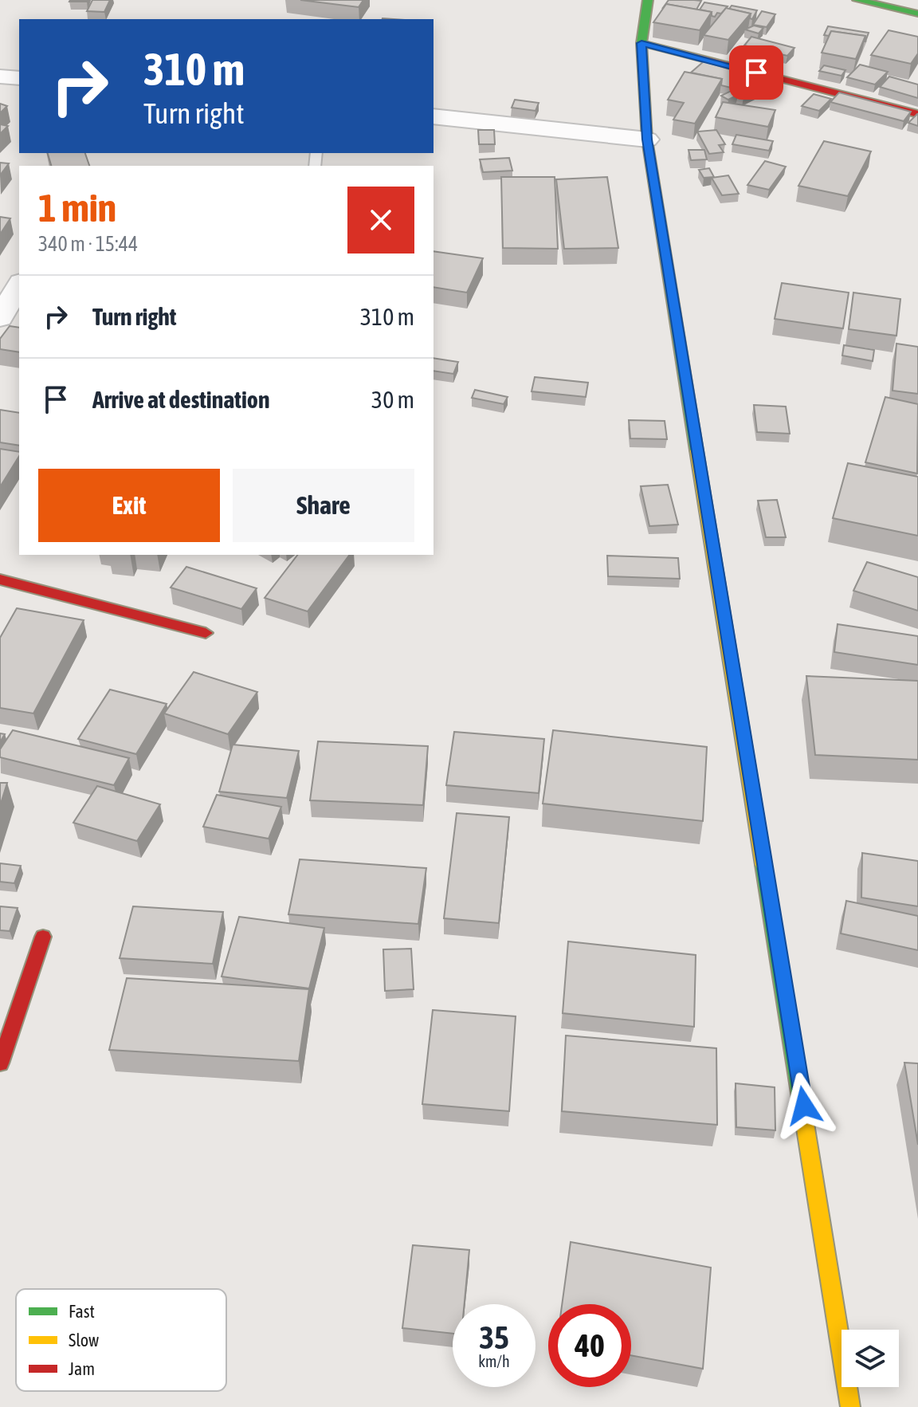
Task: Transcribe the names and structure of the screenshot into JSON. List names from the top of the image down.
{
  "legend": ["Fast", "Slow", "Jam"],
  "page": {
    "turn": ["310 m", "Turn right"],
    "heading": ["1 min", "340 m · 15:44"],
    "list": [
      {
        "name": "Turn right",
        "value": "310 m"
      },
      {
        "name": "Arrive at destination",
        "value": "30 m"
      }
    ],
    "buttons": ["Exit", "Share"],
    "speed": "35 km/h",
    "limit": "40"
  }
}
